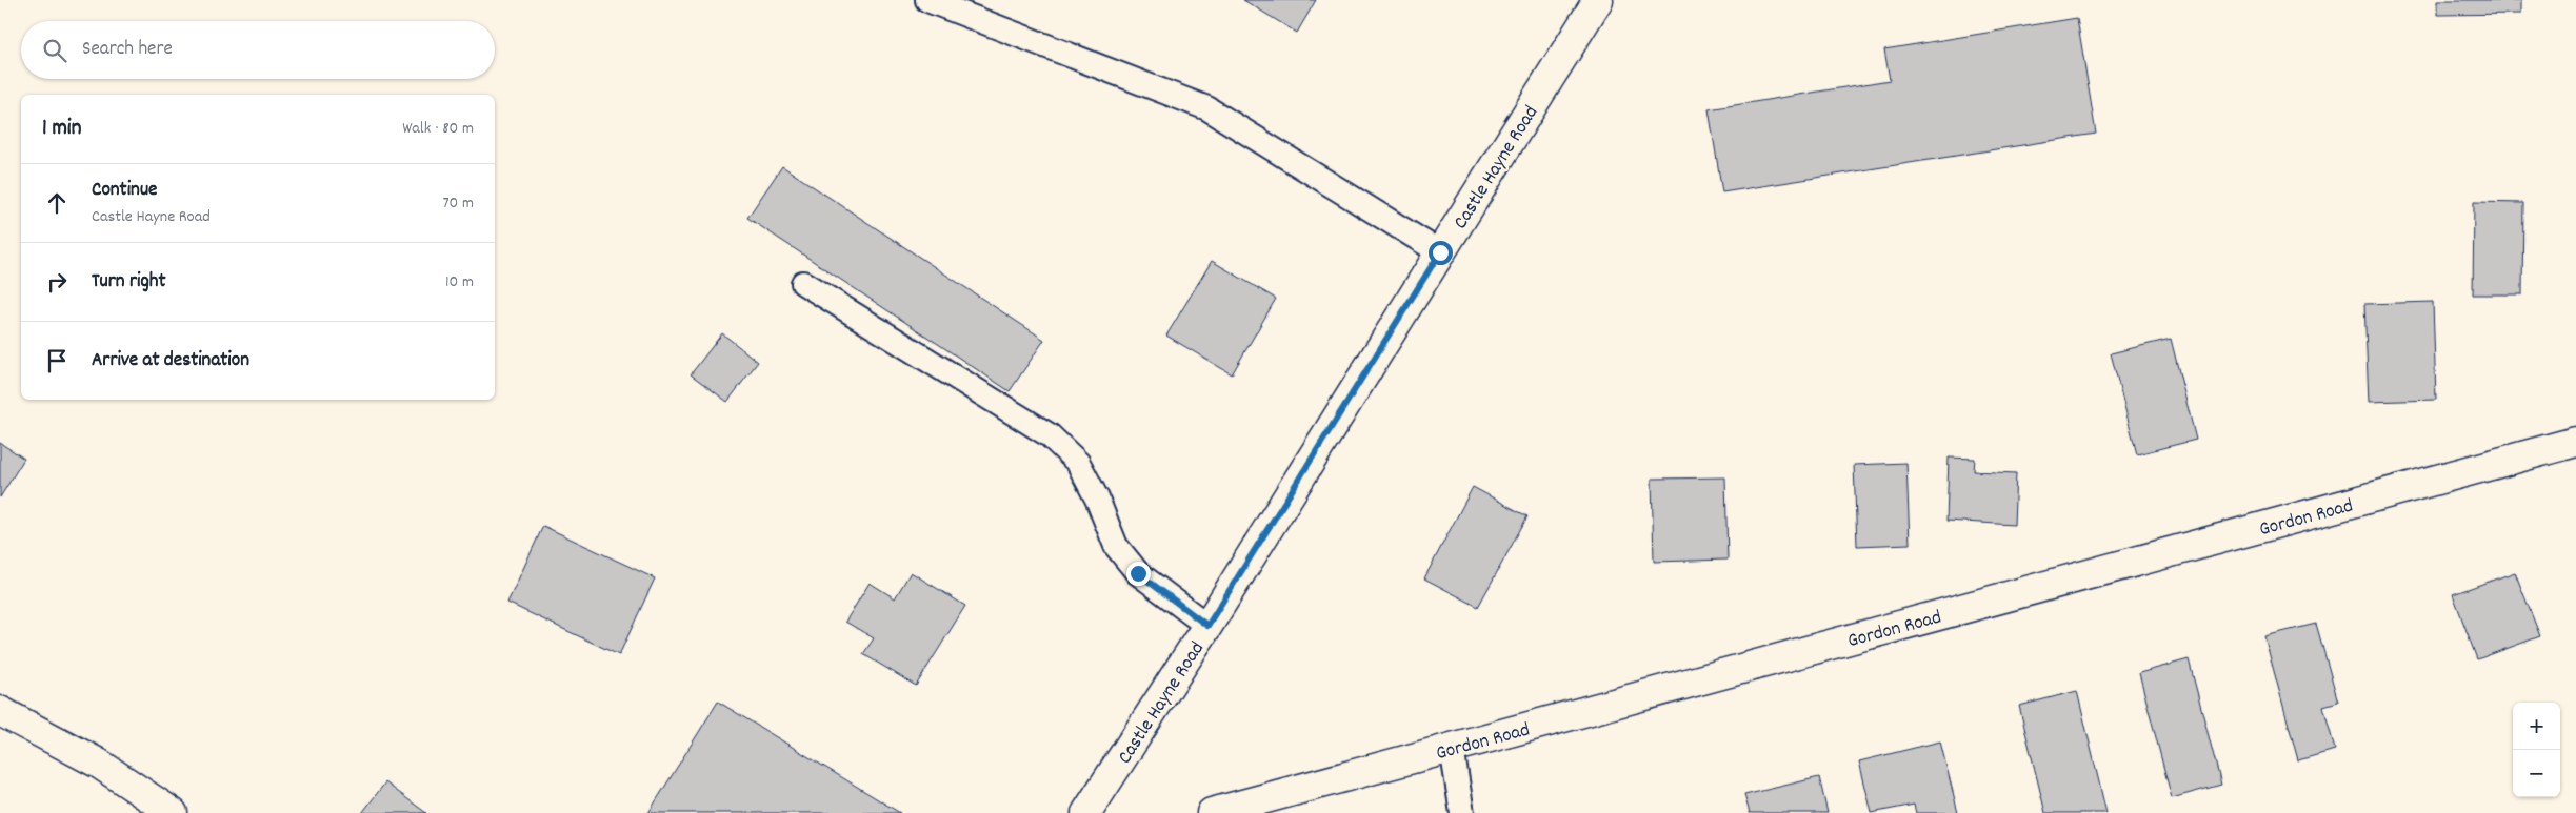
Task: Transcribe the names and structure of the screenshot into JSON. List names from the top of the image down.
{
  "streets": {
    "street": ["Castle Hayne Road", "Gordon Road"]
  },
  "page": {
    "search": "Search here",
    "heading": ["1 min", "Walk · 80 m"],
    "list": [
      ["Continue", "Castle Hayne Road", "70 m"],
      ["Turn right", "10 m"],
      "Arrive at destination"
    ],
    "map_buttons": ["+", "−"]
  }
}
